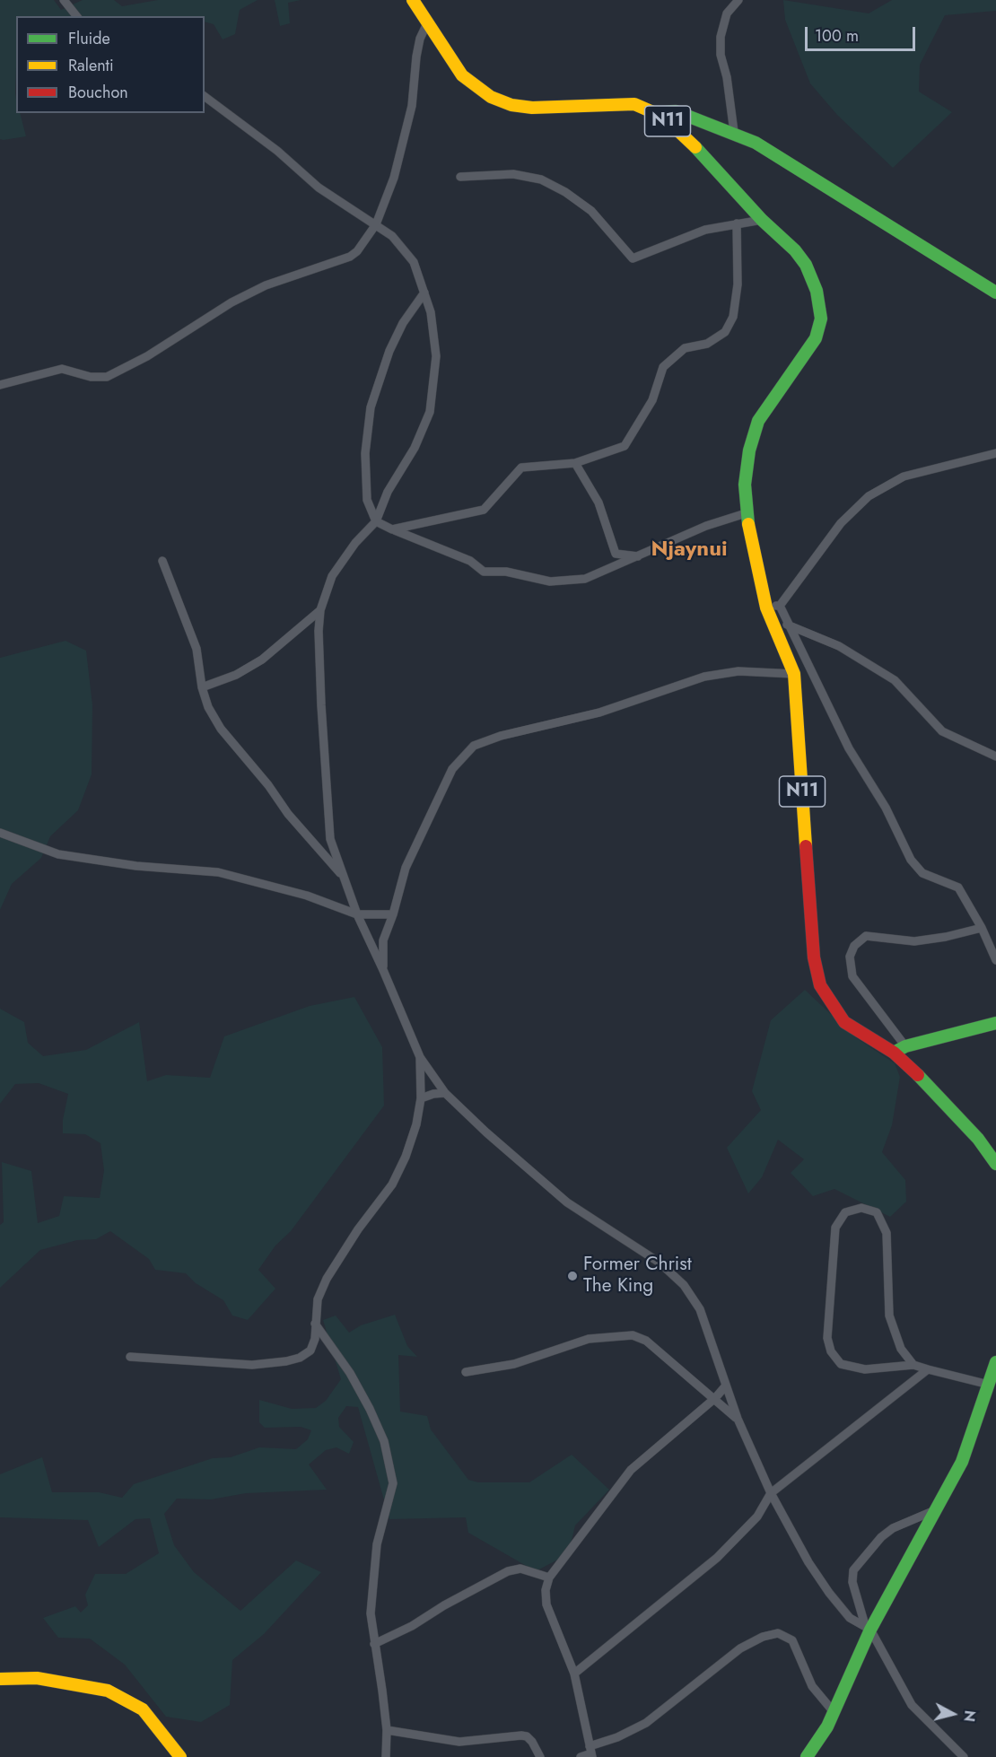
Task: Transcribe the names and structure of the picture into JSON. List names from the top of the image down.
{
  "streets": {
    "main road": ["N11"]
  },
  "districts": ["Njaynui"],
  "places": ["Former Christ The King"],
  "legend": ["Fluide", "Ralenti", "Bouchon"],
  "scale_bar": "100 m",
  "north": "right"
}
